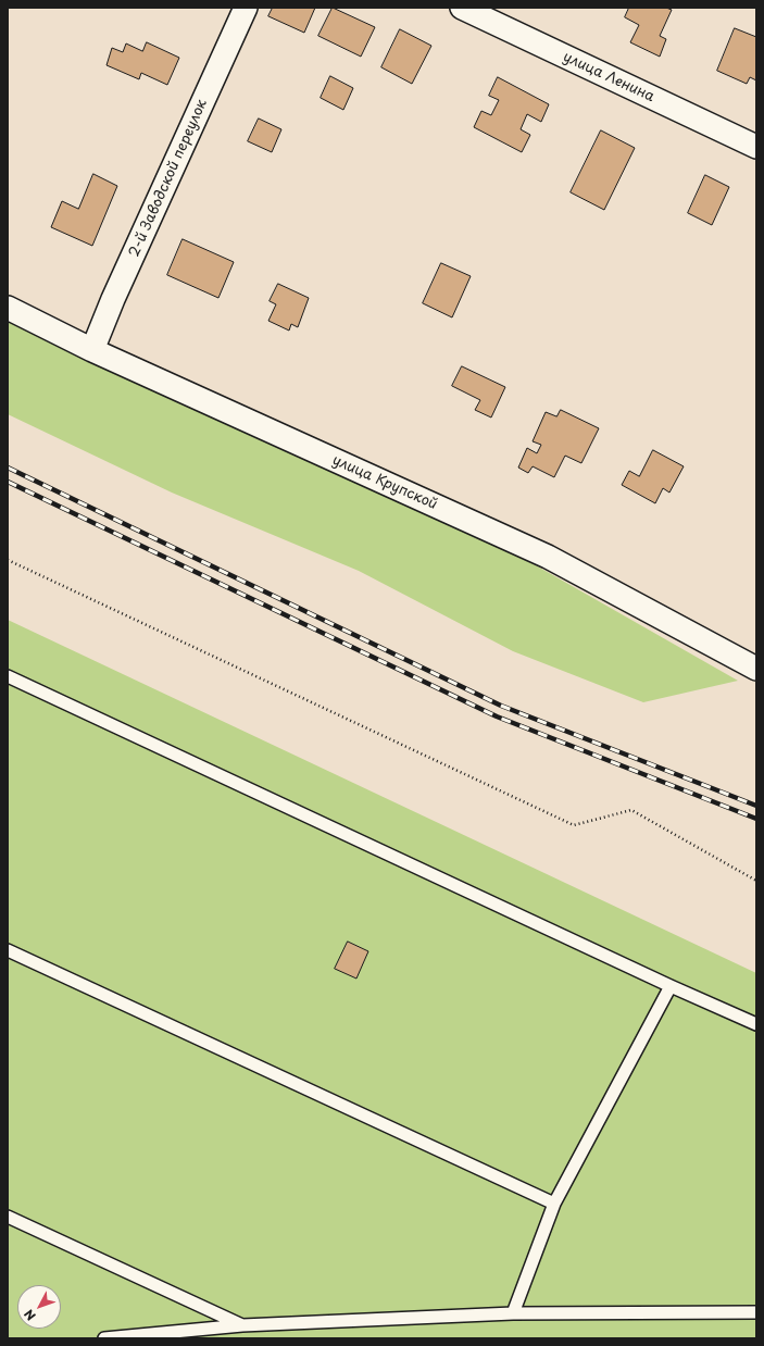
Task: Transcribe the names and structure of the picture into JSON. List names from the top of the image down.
{
  "streets": {
    "street": ["улица Ленина", "2-й Заводской переулок", "улица Крупской"]
  },
  "crossings": [
    ["2-й Заводской переулок", "улица Крупской"]
  ],
  "north": "bottom left"
}
